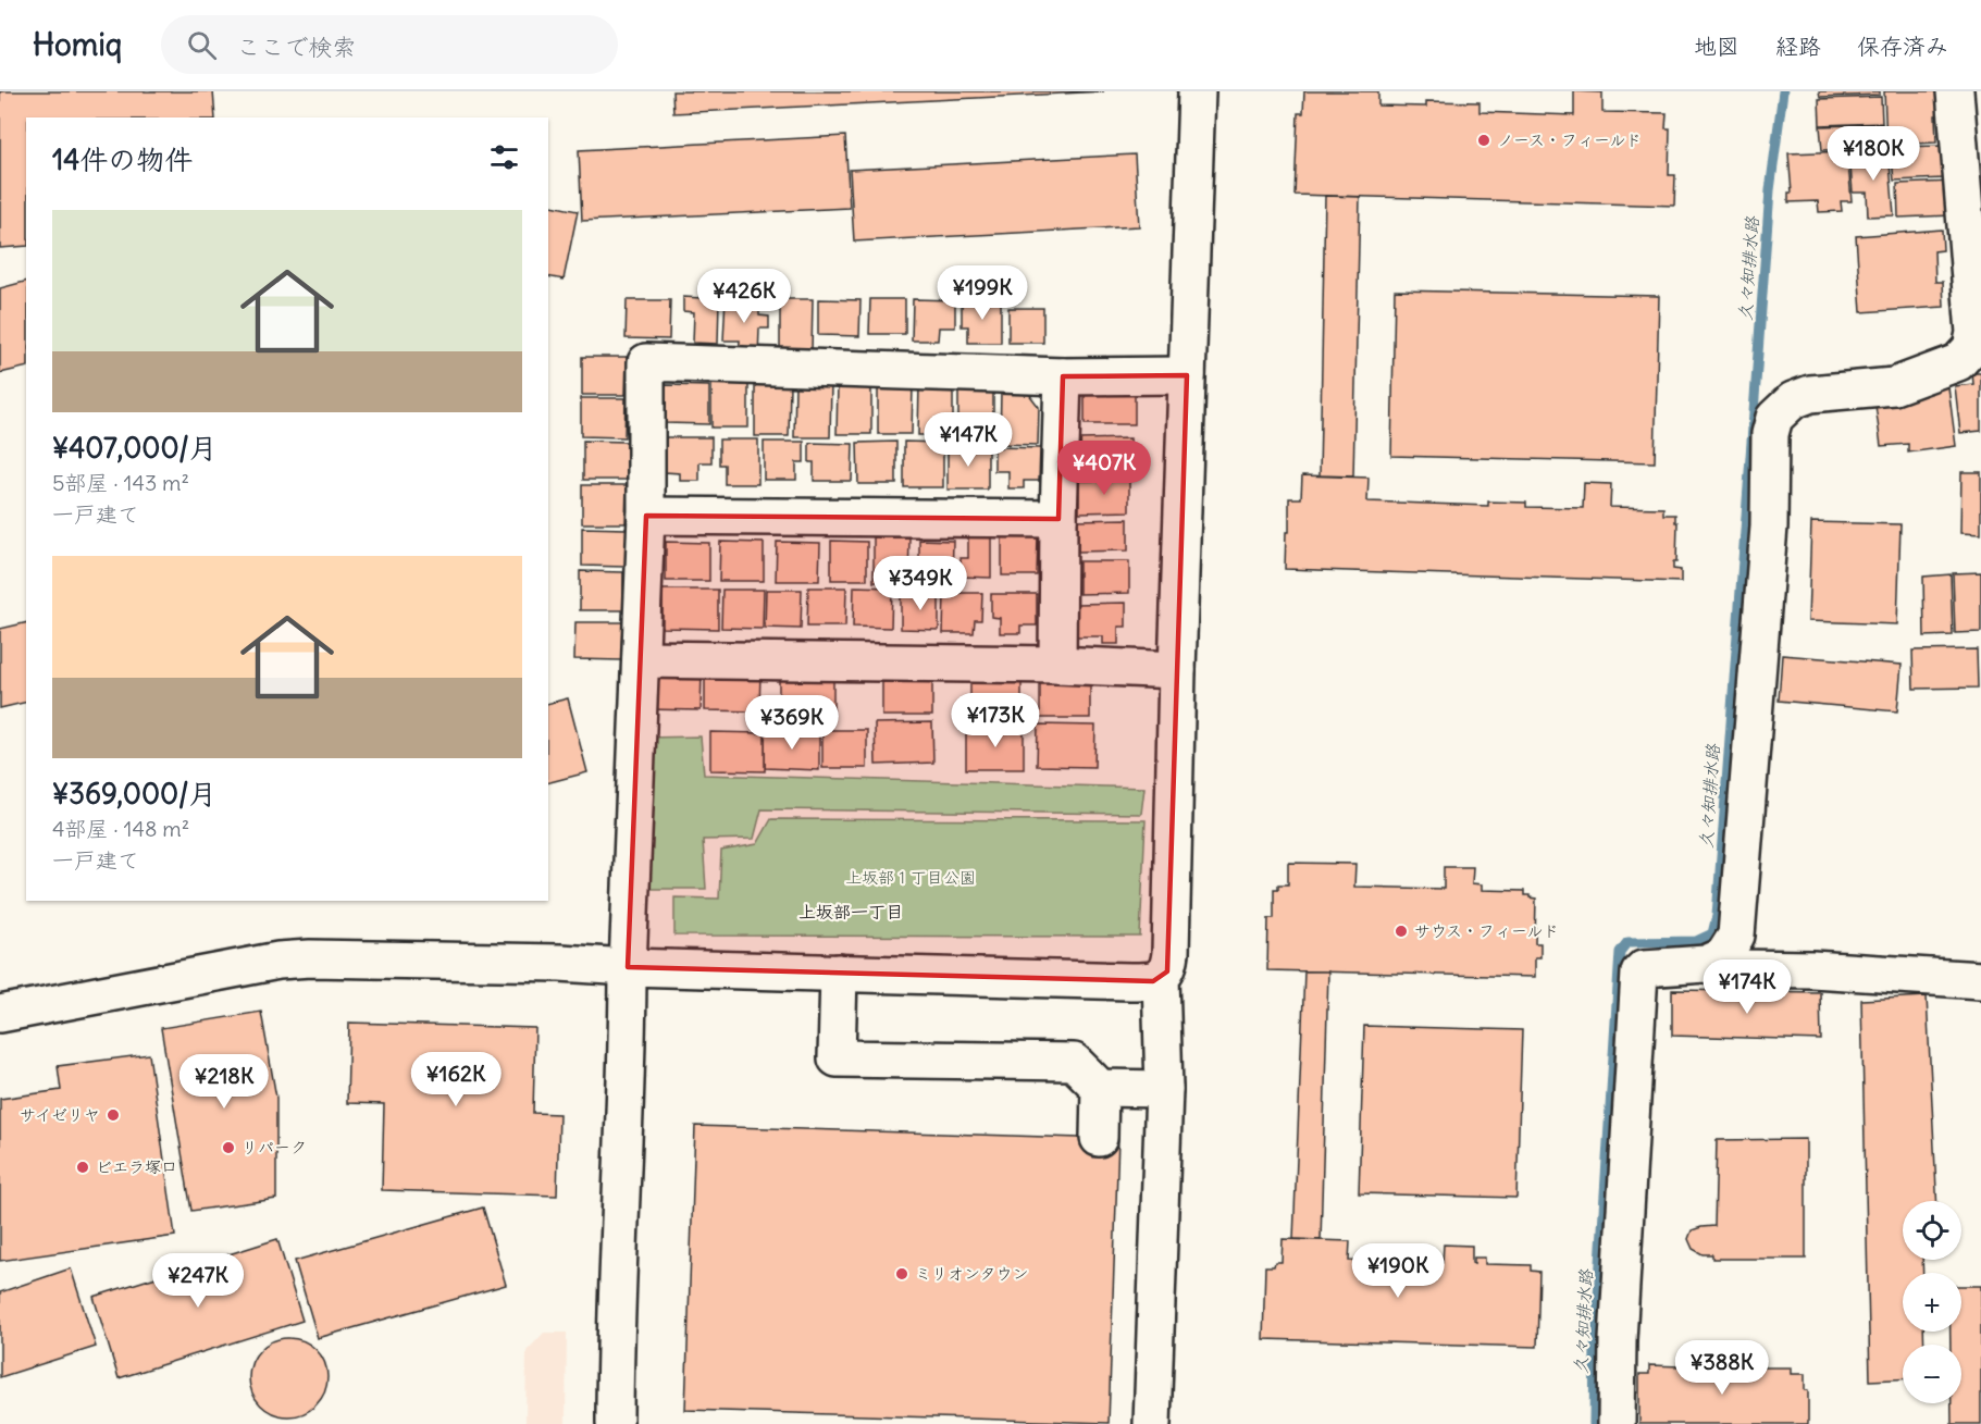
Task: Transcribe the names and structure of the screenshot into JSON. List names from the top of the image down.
{
  "districts": ["上坂部一丁目"],
  "water": ["久々知排水路"],
  "parks": ["上坂部１丁目公園"],
  "places": [
    "ノース・フィールド",
    "サウス・フィールド",
    "サイゼリヤ",
    "リパーク",
    "ビエラ塚口",
    "ミリオンタウン"
  ],
  "page": {
    "header": "Homiq",
    "search": "ここで検索",
    "nav": ["地図", "経路", "保存済み"],
    "heading": "14件の物件",
    "price": [
      "¥180K",
      "¥199K",
      "¥426K",
      "¥147K",
      "¥407K",
      "¥349K",
      "¥173K",
      "¥369K",
      "¥174K",
      "¥162K",
      "¥218K",
      "¥190K",
      "¥247K",
      "¥388K"
    ],
    "list": [
      {
        "name": "¥407,000/月",
        "note": "5部屋 · 143 m² · 一戸建て"
      },
      {
        "name": "¥369,000/月",
        "note": "4部屋 · 148 m² · 一戸建て"
      }
    ],
    "map_buttons": ["+", "−"]
  }
}
